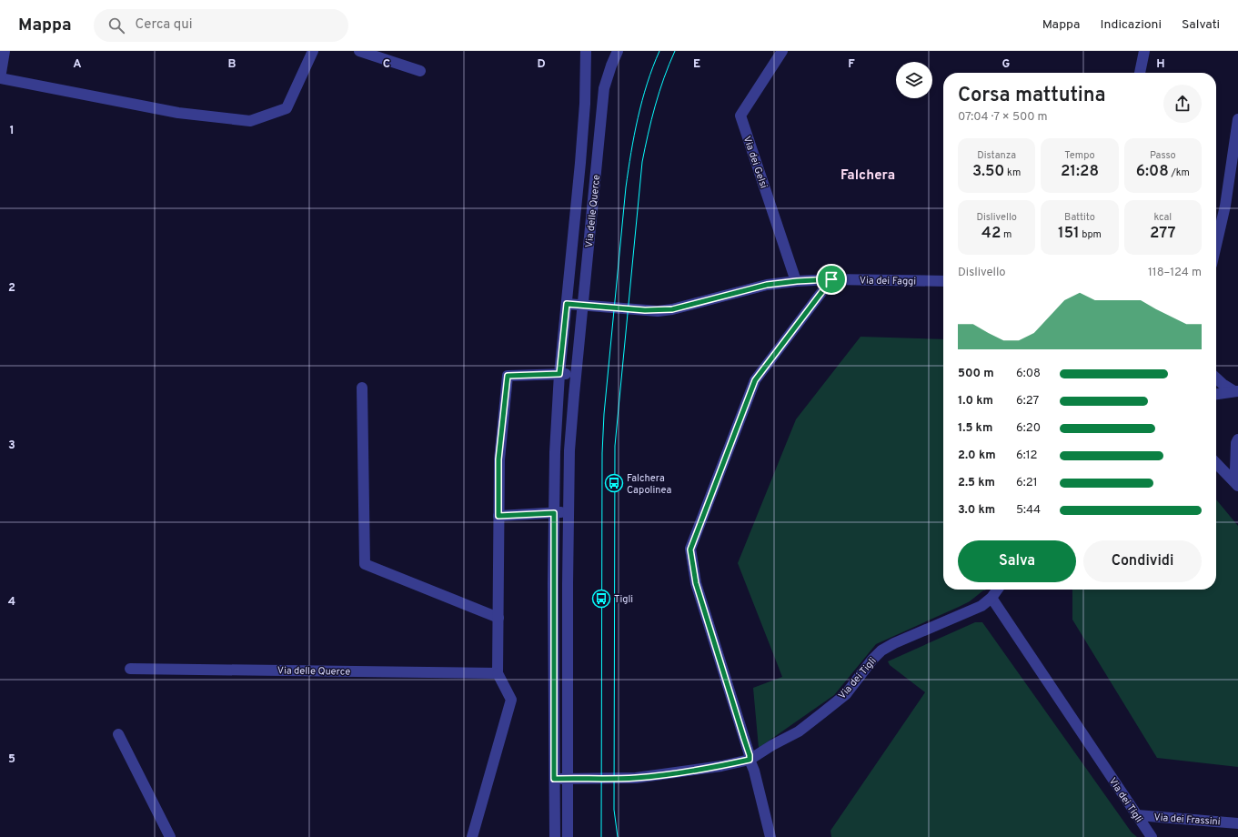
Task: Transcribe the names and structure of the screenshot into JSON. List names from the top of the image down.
{
  "streets": {
    "street": [
      "Via dei Gelsi",
      "Via delle Querce",
      "Via dei Faggi",
      "Via dei Tigli",
      "Via dei Frassini"
    ]
  },
  "crossings": [
    ["Via delle Querce", "Via dei Tigli"],
    ["Via dei Tigli", "Via dei Frassini"]
  ],
  "districts": ["Falchera"],
  "places": {
    "bus stop": ["Falchera Capolinea", "Tigli"]
  },
  "page": {
    "header": "Mappa",
    "search": "Cerca qui",
    "nav": ["Mappa", "Indicazioni", "Salvati"],
    "heading": ["Corsa mattutina", "07:04 · 7 × 500 m"],
    "stats": [
      ["Distanza", "3.50 km"],
      ["Tempo", "21:28"],
      ["Passo", "6:08 /km"],
      ["Dislivello", "42 m"],
      ["Battito", "151 bpm"],
      ["kcal", "277"]
    ],
    "chart": ["Dislivello", "118–124 m"],
    "list": [
      {
        "name": "500 m",
        "note": "6:08"
      },
      {
        "name": "1.0 km",
        "note": "6:27"
      },
      {
        "name": "1.5 km",
        "note": "6:20"
      },
      {
        "name": "2.0 km",
        "note": "6:12"
      },
      {
        "name": "2.5 km",
        "note": "6:21"
      },
      {
        "name": "3.0 km",
        "note": "5:44"
      }
    ],
    "buttons": ["Salva", "Condividi"]
  },
  "grid": {
    "columns": [
      "A",
      "B",
      "C",
      "D",
      "E",
      "F",
      "G",
      "H"
    ],
    "rows": [
      "1",
      "2",
      "3",
      "4",
      "5"
    ]
  }
}
